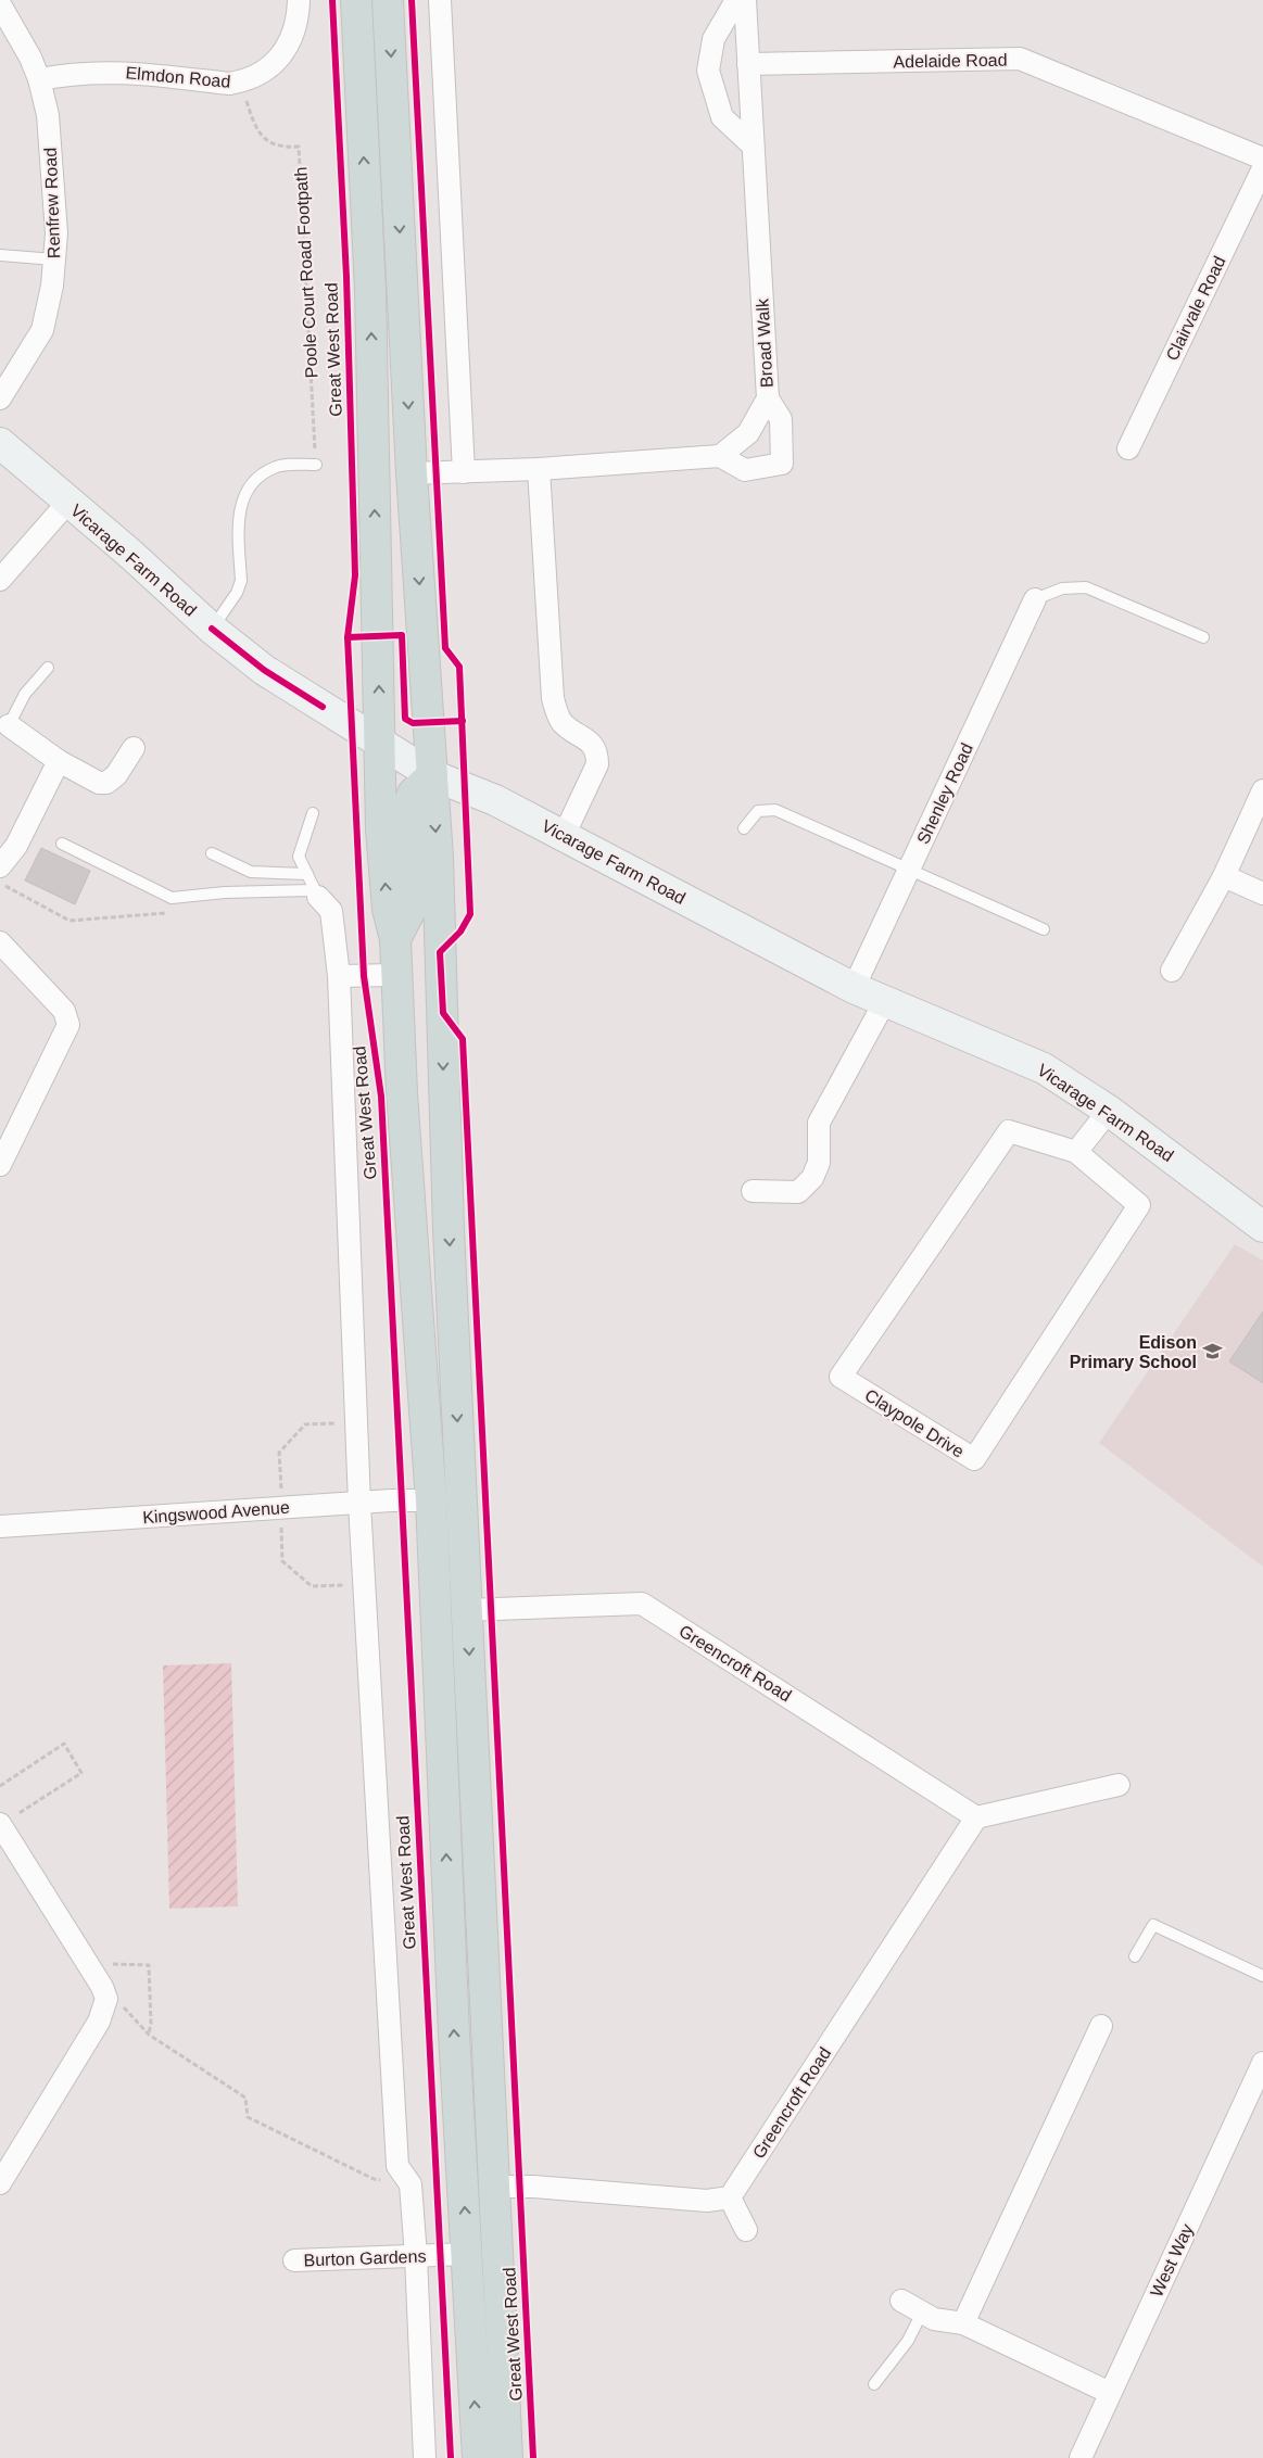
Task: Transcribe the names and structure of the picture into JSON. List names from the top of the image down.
{
  "streets": {
    "highway": ["Great West Road"],
    "street": [
      "Adelaide Road",
      "Elmdon Road",
      "Renfrew Road",
      "Clairvale Road",
      "Broad Walk",
      "Vicarage Farm Road",
      "Shenley Road",
      "Claypole Drive",
      "Kingswood Avenue",
      "Greencroft Road",
      "Burton Gardens",
      "West Way"
    ],
    "path": ["Poole Court Road Footpath"]
  },
  "crossings": [
    ["Adelaide Road", "Broad Walk"],
    ["Elmdon Road", "Renfrew Road"],
    ["Elmdon Road", "Poole Court Road Footpath"],
    ["Great West Road", "Vicarage Farm Road"],
    ["Great West Road", "Greencroft Road"],
    ["Vicarage Farm Road", "Shenley Road"]
  ],
  "places": {
    "school or university": ["Edison Primary School"]
  }
}
